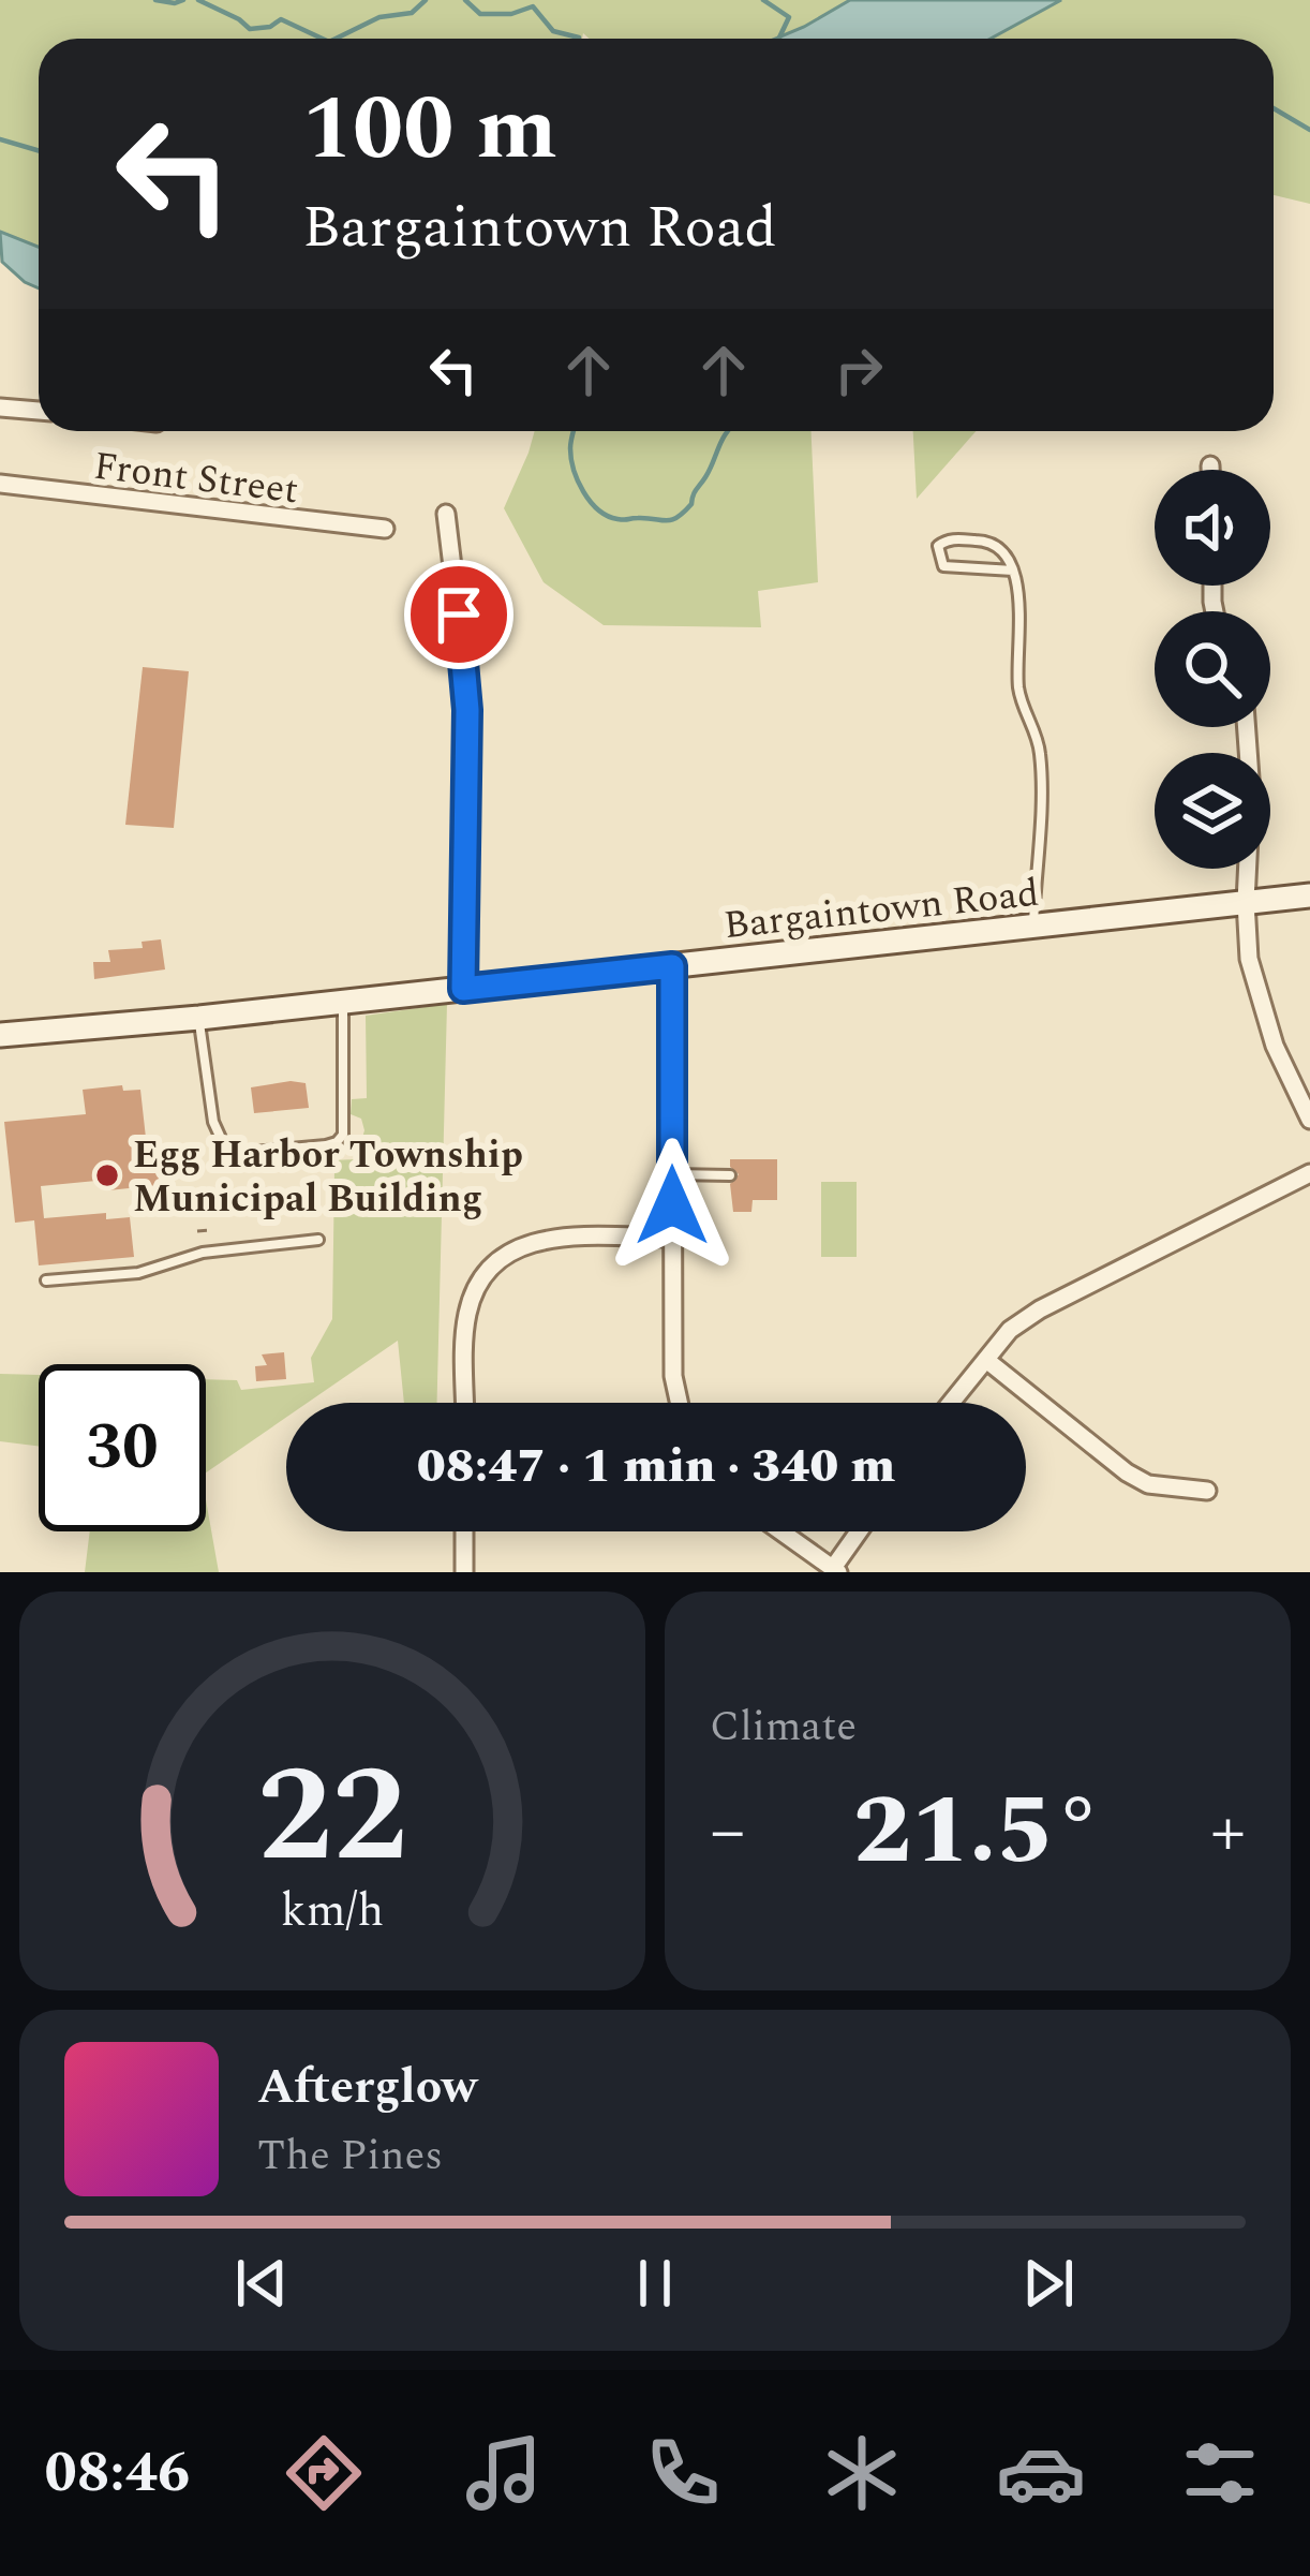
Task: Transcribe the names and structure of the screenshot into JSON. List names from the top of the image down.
{
  "streets": {
    "main road": ["Bargaintown Road"],
    "street": ["Front Street"]
  },
  "places": ["Egg Harbor Township Municipal Building"],
  "page": {
    "turn": ["100 m", "Bargaintown Road"],
    "limit": "30",
    "trip": "08:47 · 1 min · 340 m",
    "tile": "Climate",
    "heat": ["−", "21.5°", "+"],
    "song": ["Afterglow", "The Pines"],
    "tabs": "08:46",
    "gauge": ["22", "km/h"]
  }
}
